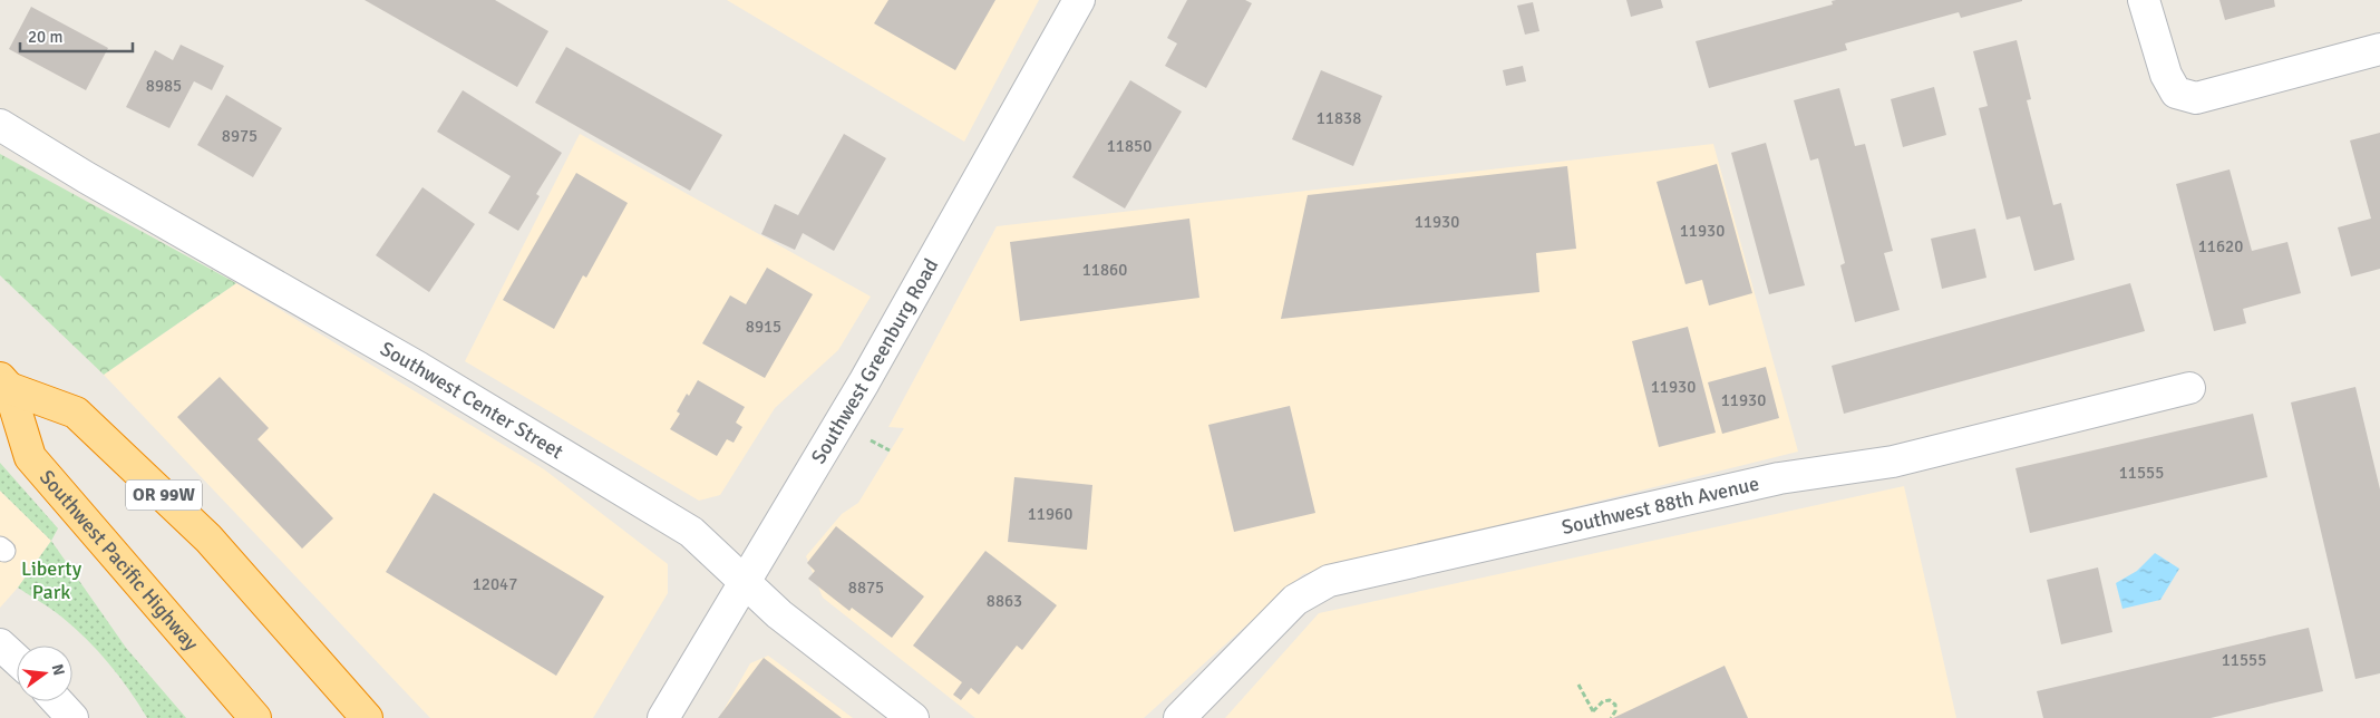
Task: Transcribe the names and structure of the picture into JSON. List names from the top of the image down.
{
  "streets": {
    "highway": ["OR 99W", "Southwest Pacific Highway"],
    "street": ["Southwest Greenburg Road", "Southwest Center Street", "Southwest 88th Avenue"]
  },
  "crossings": [
    ["Southwest Greenburg Road", "Southwest Center Street"]
  ],
  "parks": ["Liberty Park"],
  "house_numbers": [
    "8985",
    "11838",
    "8975",
    "11850",
    "11930",
    "11930",
    "11620",
    "11860",
    "8915",
    "11930",
    "11930",
    "11555",
    "11960",
    "12047",
    "8875",
    "8863",
    "11555"
  ],
  "scale_bar": "20 m",
  "north": "right"
}
